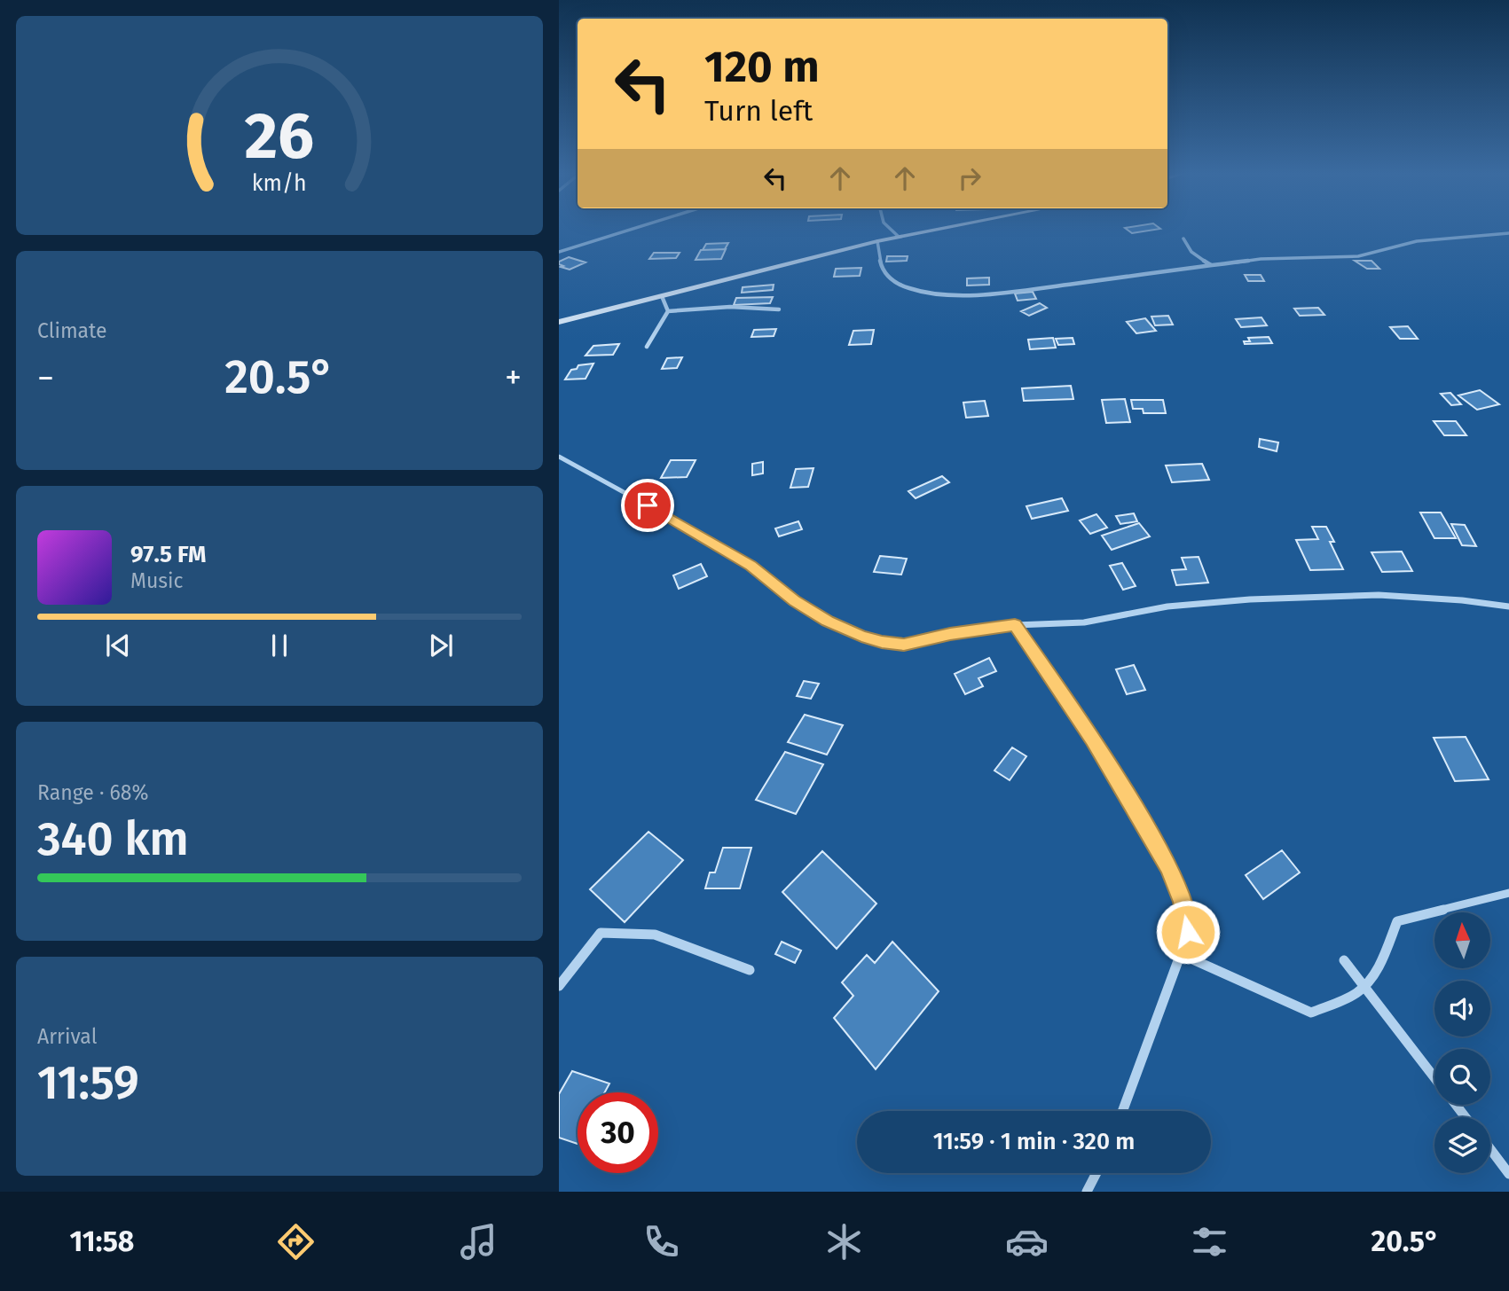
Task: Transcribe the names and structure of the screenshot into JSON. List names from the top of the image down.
{
  "north": "top",
  "page": {
    "turn": ["120 m", "Turn left"],
    "tile": [
      "Climate",
      ["Range · 68%", "340 km"],
      ["Arrival", "11:59"]
    ],
    "heat": ["−", "20.5°", "+"],
    "song": ["97.5 FM", "Music"],
    "limit": "30",
    "trip": "11:59 · 1 min · 320 m",
    "tabs": ["11:58", "20.5°"],
    "gauge": ["26", "km/h"]
  }
}
